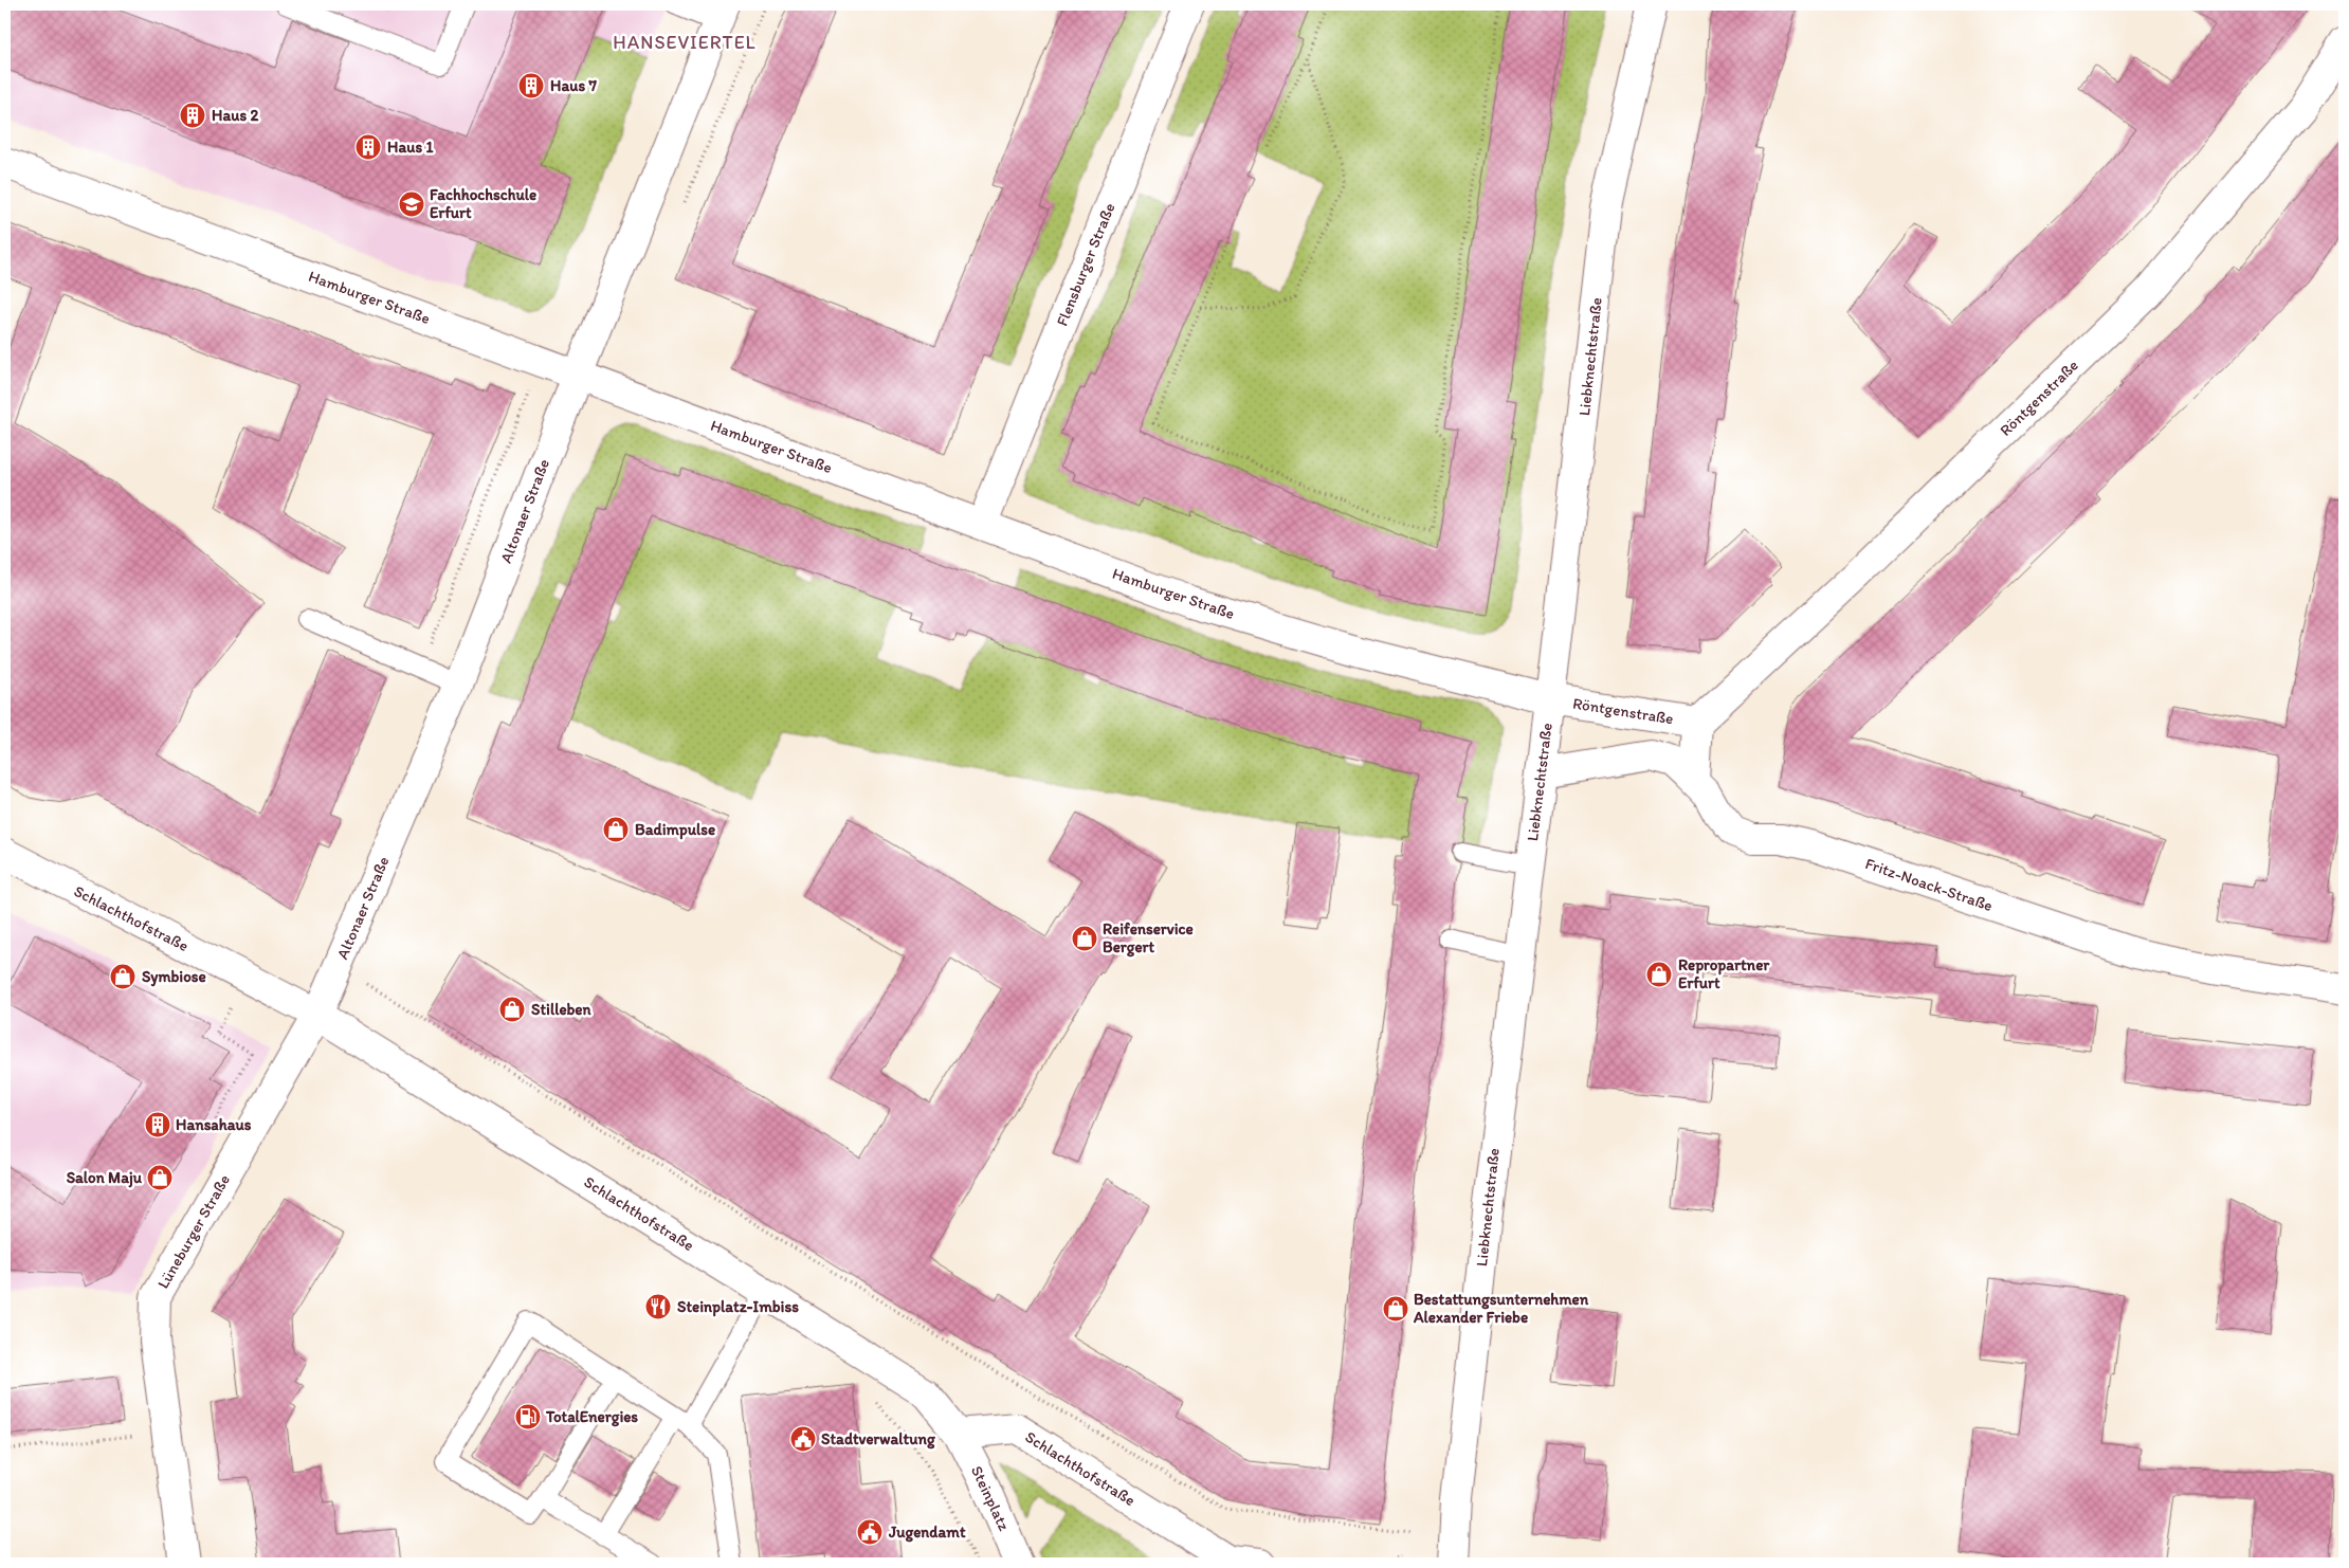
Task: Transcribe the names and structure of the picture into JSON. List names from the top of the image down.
{
  "streets": {
    "street": [
      "Flensburger Straße",
      "Hamburger Straße",
      "Liebknechtstraße",
      "Röntgenstraße",
      "Altonaer Straße",
      "Fritz-Noack-Straße",
      "Schlachthofstraße",
      "Lüneburger Straße",
      "Steinplatz"
    ]
  },
  "crossings": [
    ["Flensburger Straße", "Hamburger Straße"],
    ["Hamburger Straße", "Liebknechtstraße"],
    ["Hamburger Straße", "Röntgenstraße"],
    ["Hamburger Straße", "Altonaer Straße"],
    ["Liebknechtstraße", "Röntgenstraße"],
    ["Liebknechtstraße", "Fritz-Noack-Straße"],
    ["Altonaer Straße", "Schlachthofstraße"],
    ["Altonaer Straße", "Lüneburger Straße"],
    ["Schlachthofstraße", "Lüneburger Straße"],
    ["Schlachthofstraße", "Steinplatz"]
  ],
  "districts": ["HANSEVIERTEL"],
  "places": {
    "building": [
      "Haus 7",
      "Haus 2",
      "Haus 1",
      "Hansahaus"
    ],
    "school or university": ["Fachhochschule Erfurt"],
    "shop": [
      "Badimpulse",
      "Reifenservice Bergert",
      "Repropartner Erfurt",
      "Symbiose",
      "Stilleben",
      "Salon Maju",
      "Bestattungsunternehmen Alexander Friebe"
    ],
    "restaurant": ["Steinplatz-Imbiss"],
    "fuel station": ["TotalEnergies"],
    "public building": ["Stadtverwaltung", "Jugendamt"]
  }
}
